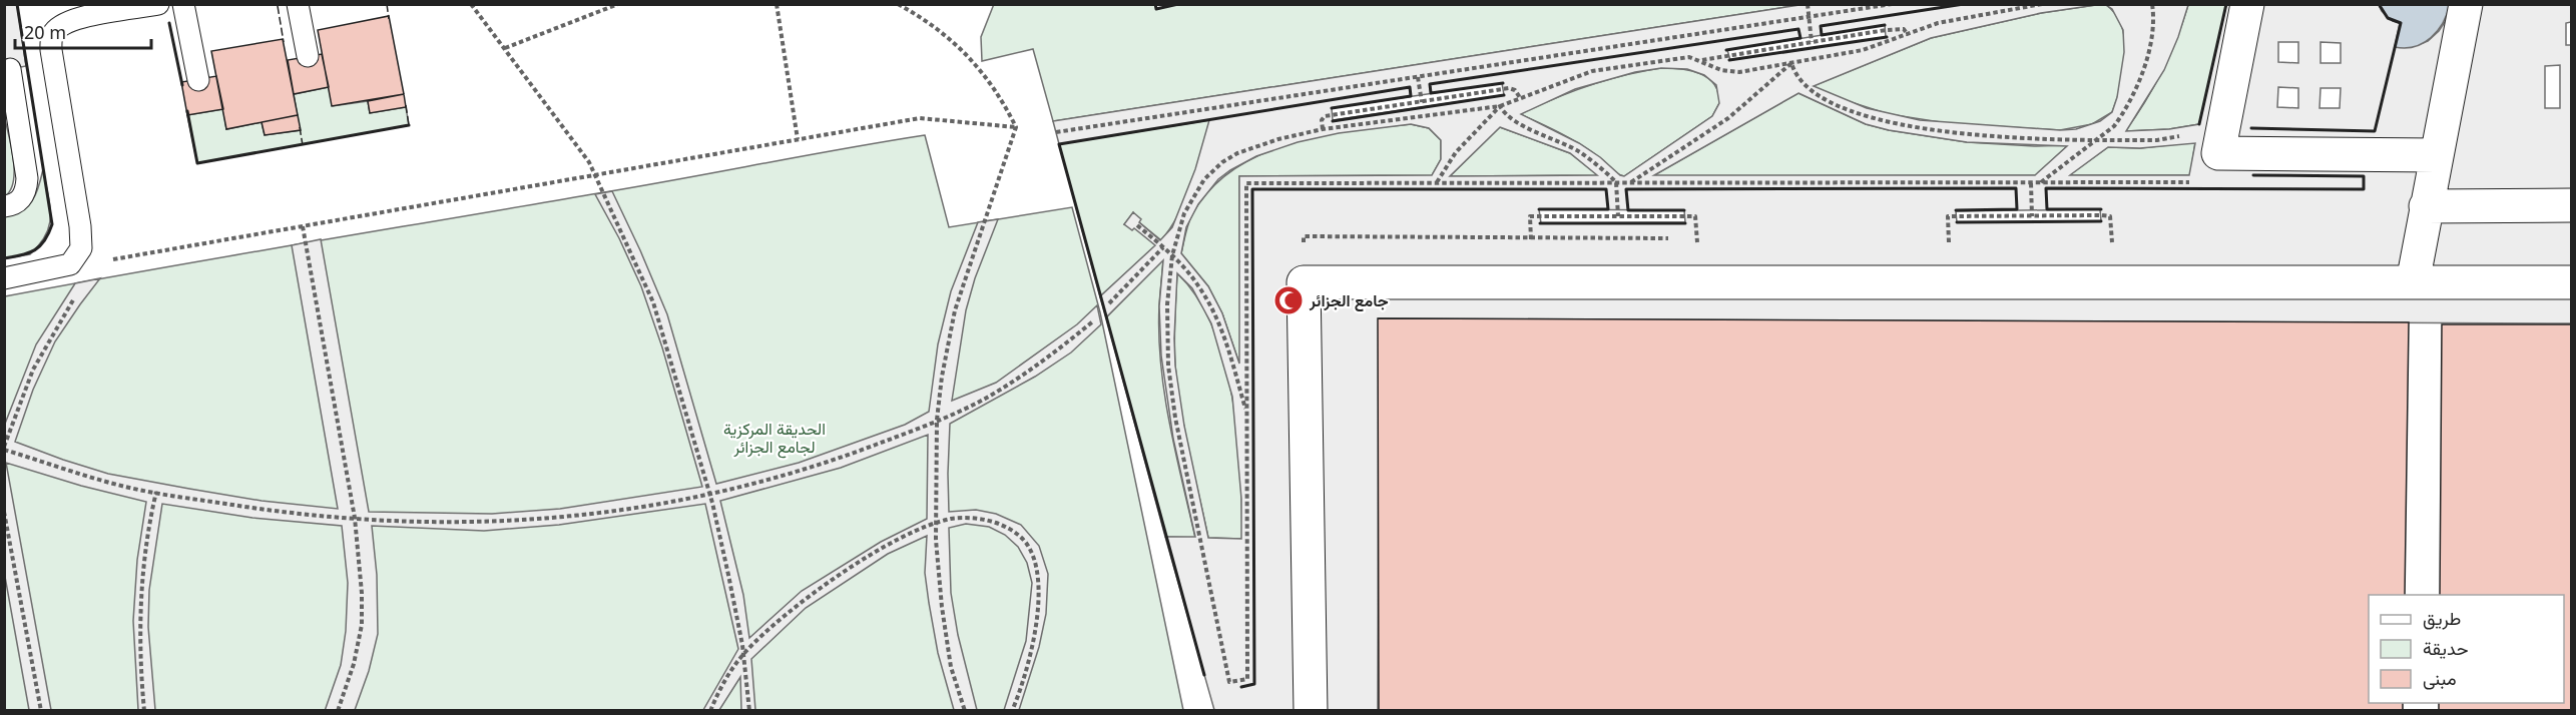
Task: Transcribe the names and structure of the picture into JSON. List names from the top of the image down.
{
  "parks": ["الحديقة المركزية لجامع الجزائر"],
  "places": {
    "mosque": ["جامع الجزائر"]
  },
  "legend": ["طريق", "حديقة", "مبنى"],
  "scale_bar": "20 m"
}
